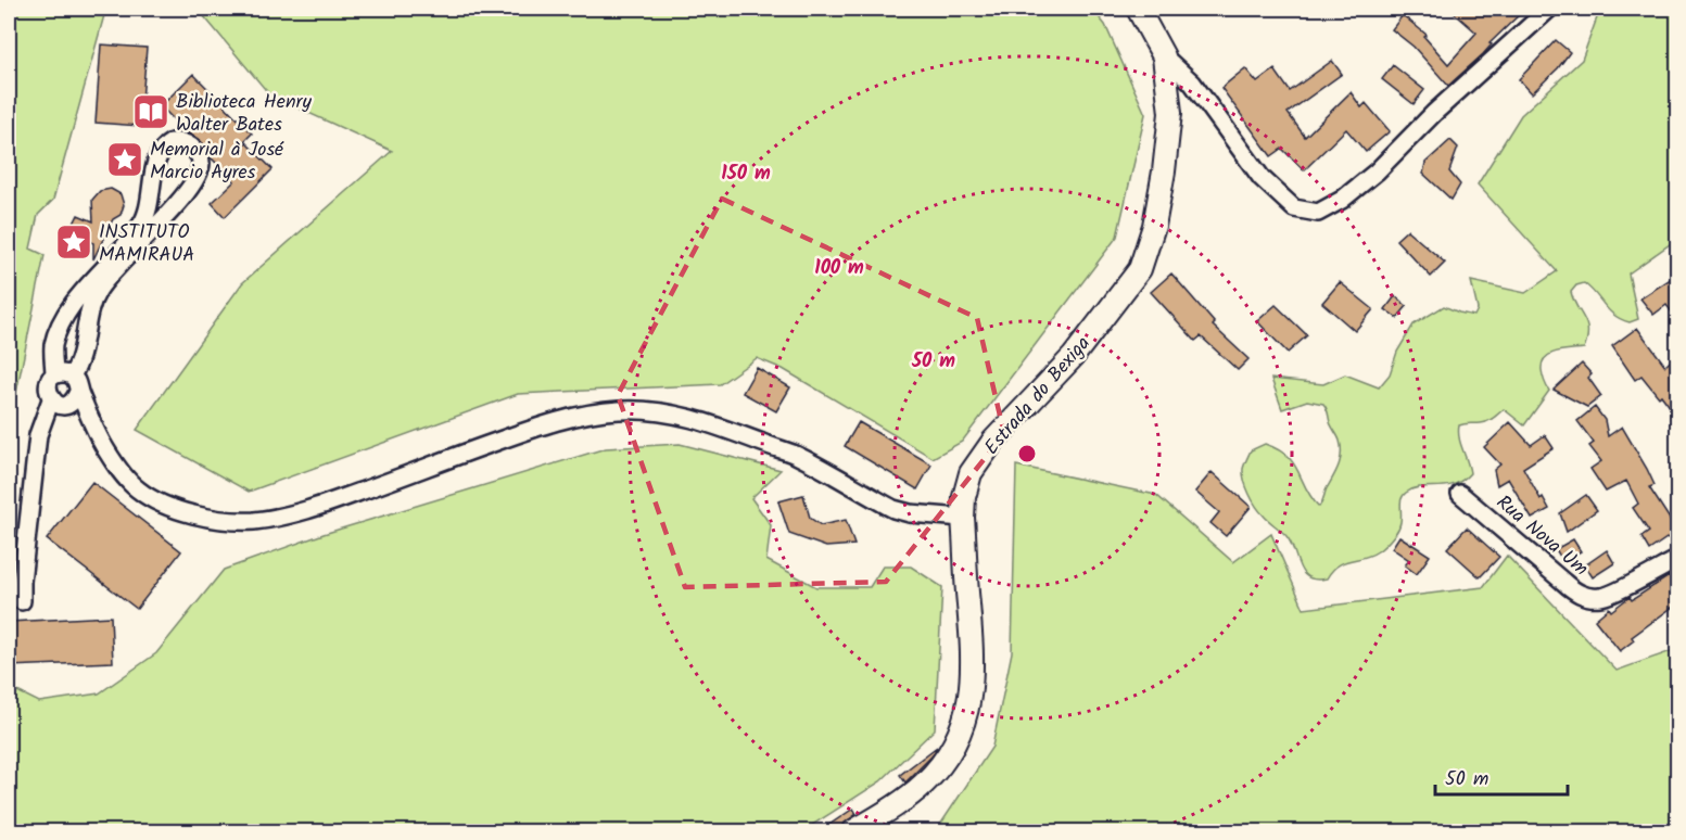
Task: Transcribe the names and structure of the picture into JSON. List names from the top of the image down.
{
  "streets": {
    "street": ["Estrada do Bexiga", "Rua Nova Um"]
  },
  "places": {
    "library": ["Biblioteca Henry Walter Bates"],
    "place": ["Memorial à José Marcio Ayres", "INSTITUTO MAMIRAUA"]
  },
  "scale_bar": "50 m",
  "rings": ["150 m", "100 m", "50 m"]
}
